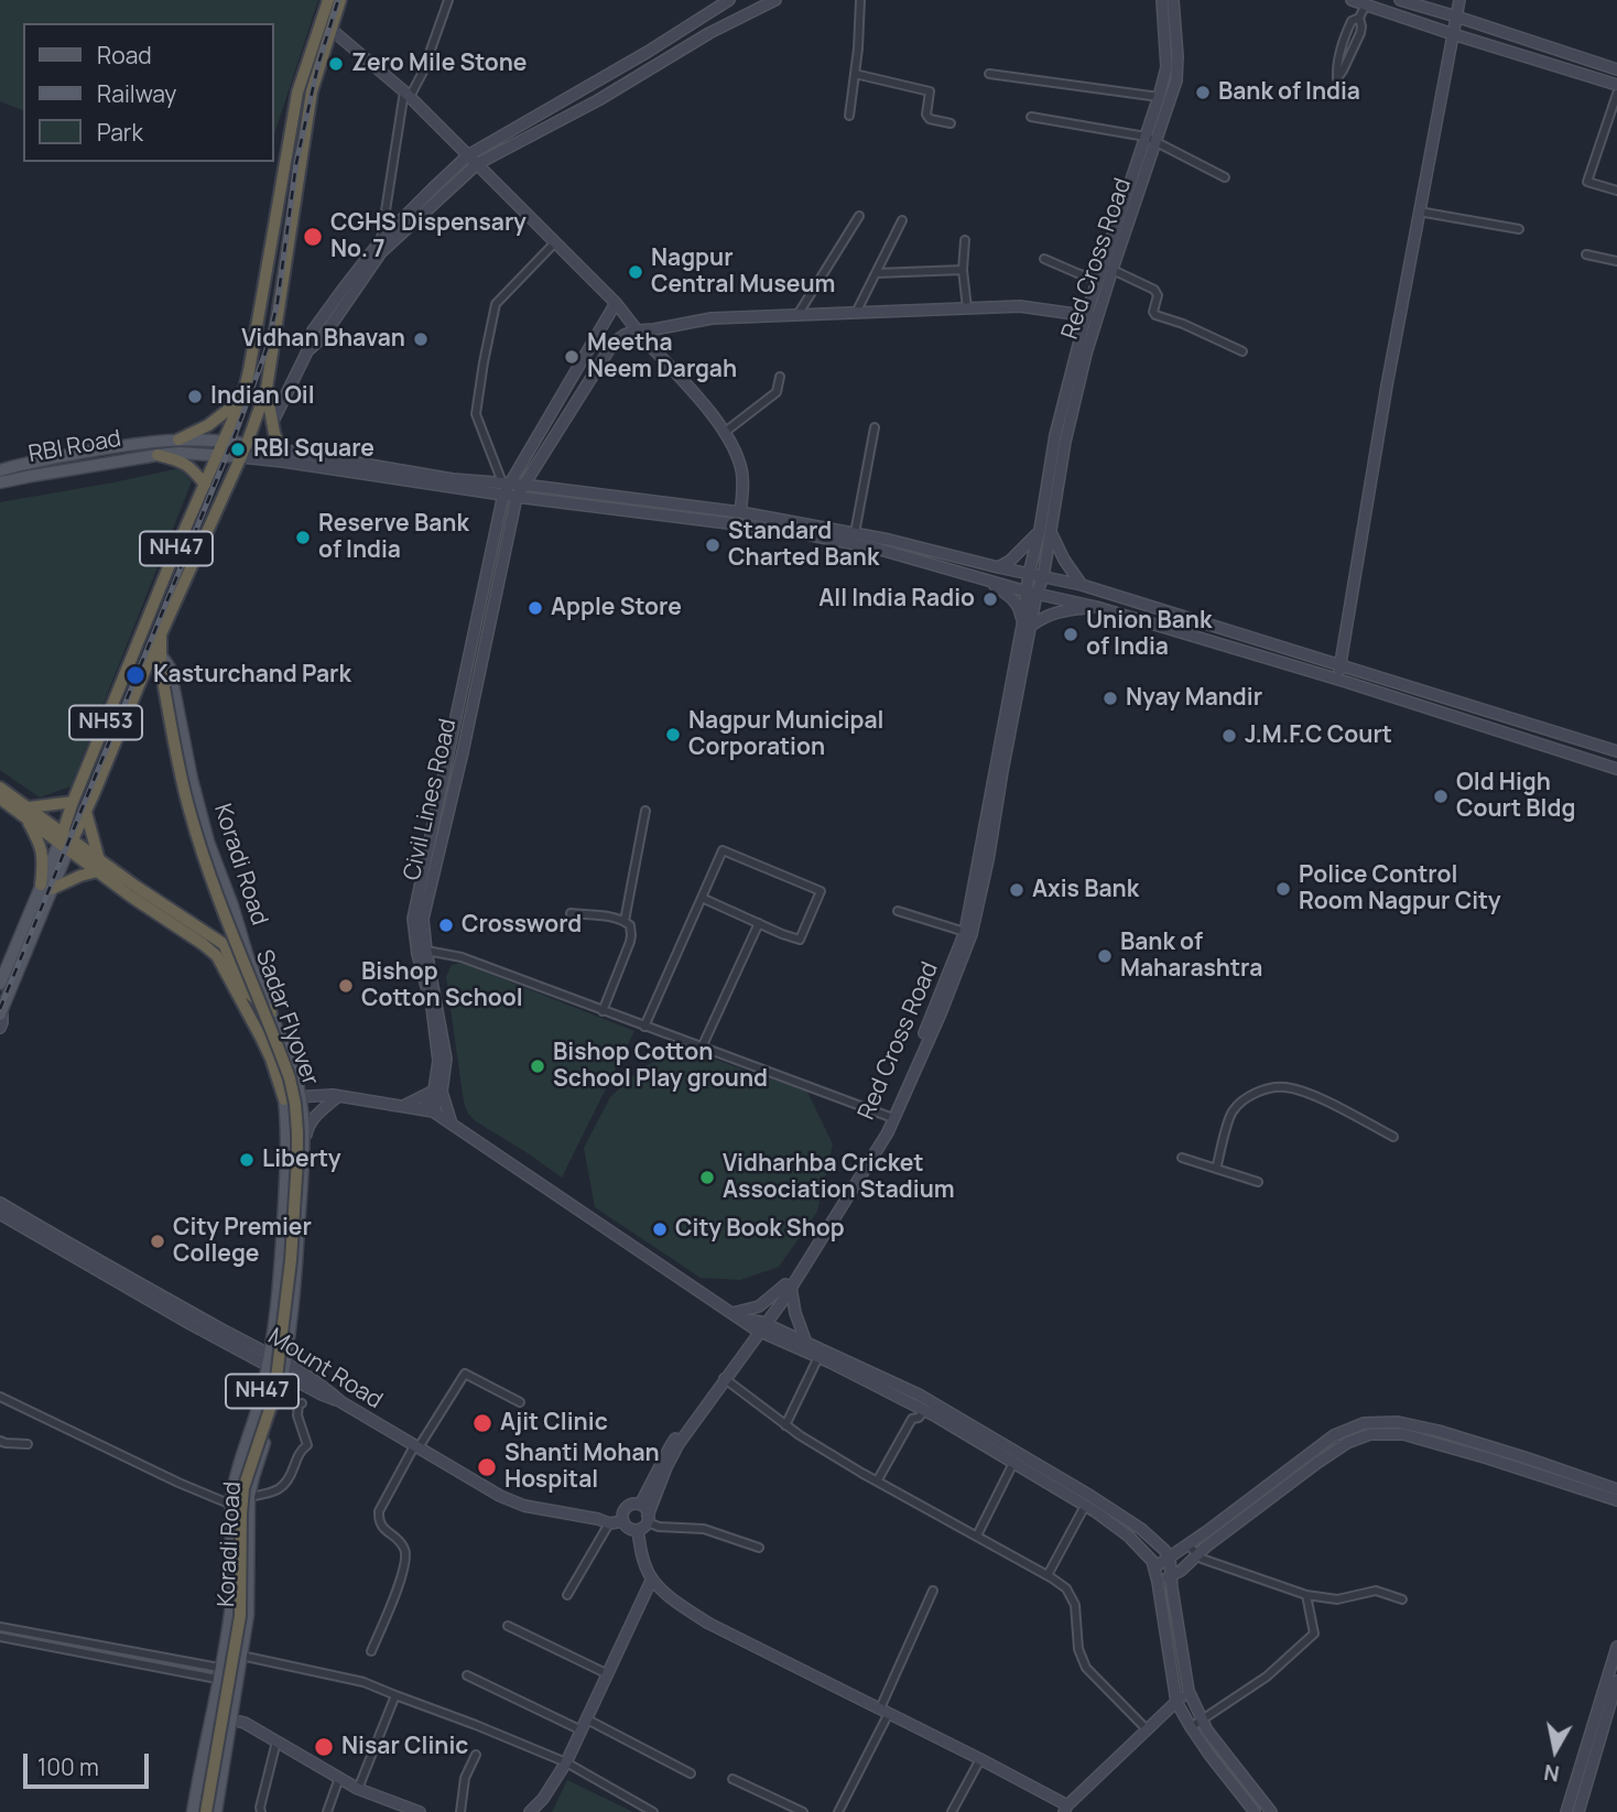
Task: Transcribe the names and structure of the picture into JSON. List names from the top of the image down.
{
  "streets": {
    "highway": ["NH47", "NH53", "Sadar Flyover"],
    "main road": ["RBI Road", "Koradi Road"],
    "street": ["Red Cross Road", "Civil Lines Road", "Mount Road"]
  },
  "crossings": [
    ["Red Cross Road", "Mount Road"],
    ["RBI Road", "NH47"],
    ["NH47", "NH53"],
    ["NH47", "Mount Road"],
    ["NH53", "Koradi Road"],
    ["NH53", "Sadar Flyover"],
    ["Koradi Road", "Sadar Flyover"],
    ["Koradi Road", "Mount Road"]
  ],
  "places": [
    "Zero Mile Stone",
    "Bank of India",
    "CGHS Dispensary No. 7",
    "Nagpur Central Museum",
    "Vidhan Bhavan",
    "Meetha Neem Dargah",
    "Indian Oil",
    "RBI Square",
    "Reserve Bank of India",
    "Standard Charted Bank",
    "All India Radio",
    "Apple Store",
    "Union Bank of India",
    "Kasturchand Park",
    "Nyay Mandir",
    "Nagpur Municipal Corporation",
    "J.M.F.C Court",
    "Old High Court Bldg",
    "Police Control Room Nagpur City",
    "Axis Bank",
    "Crossword",
    "Bank of Maharashtra",
    "Bishop Cotton School",
    "Bishop Cotton School Play ground",
    "Liberty",
    "Vidharhba Cricket Association Stadium",
    "City Book Shop",
    "City Premier College",
    "Ajit Clinic",
    "Shanti Mohan Hospital",
    "Nisar Clinic"
  ],
  "legend": ["Road", "Railway", "Park"],
  "scale_bar": "100 m",
  "north": "bottom"
}
